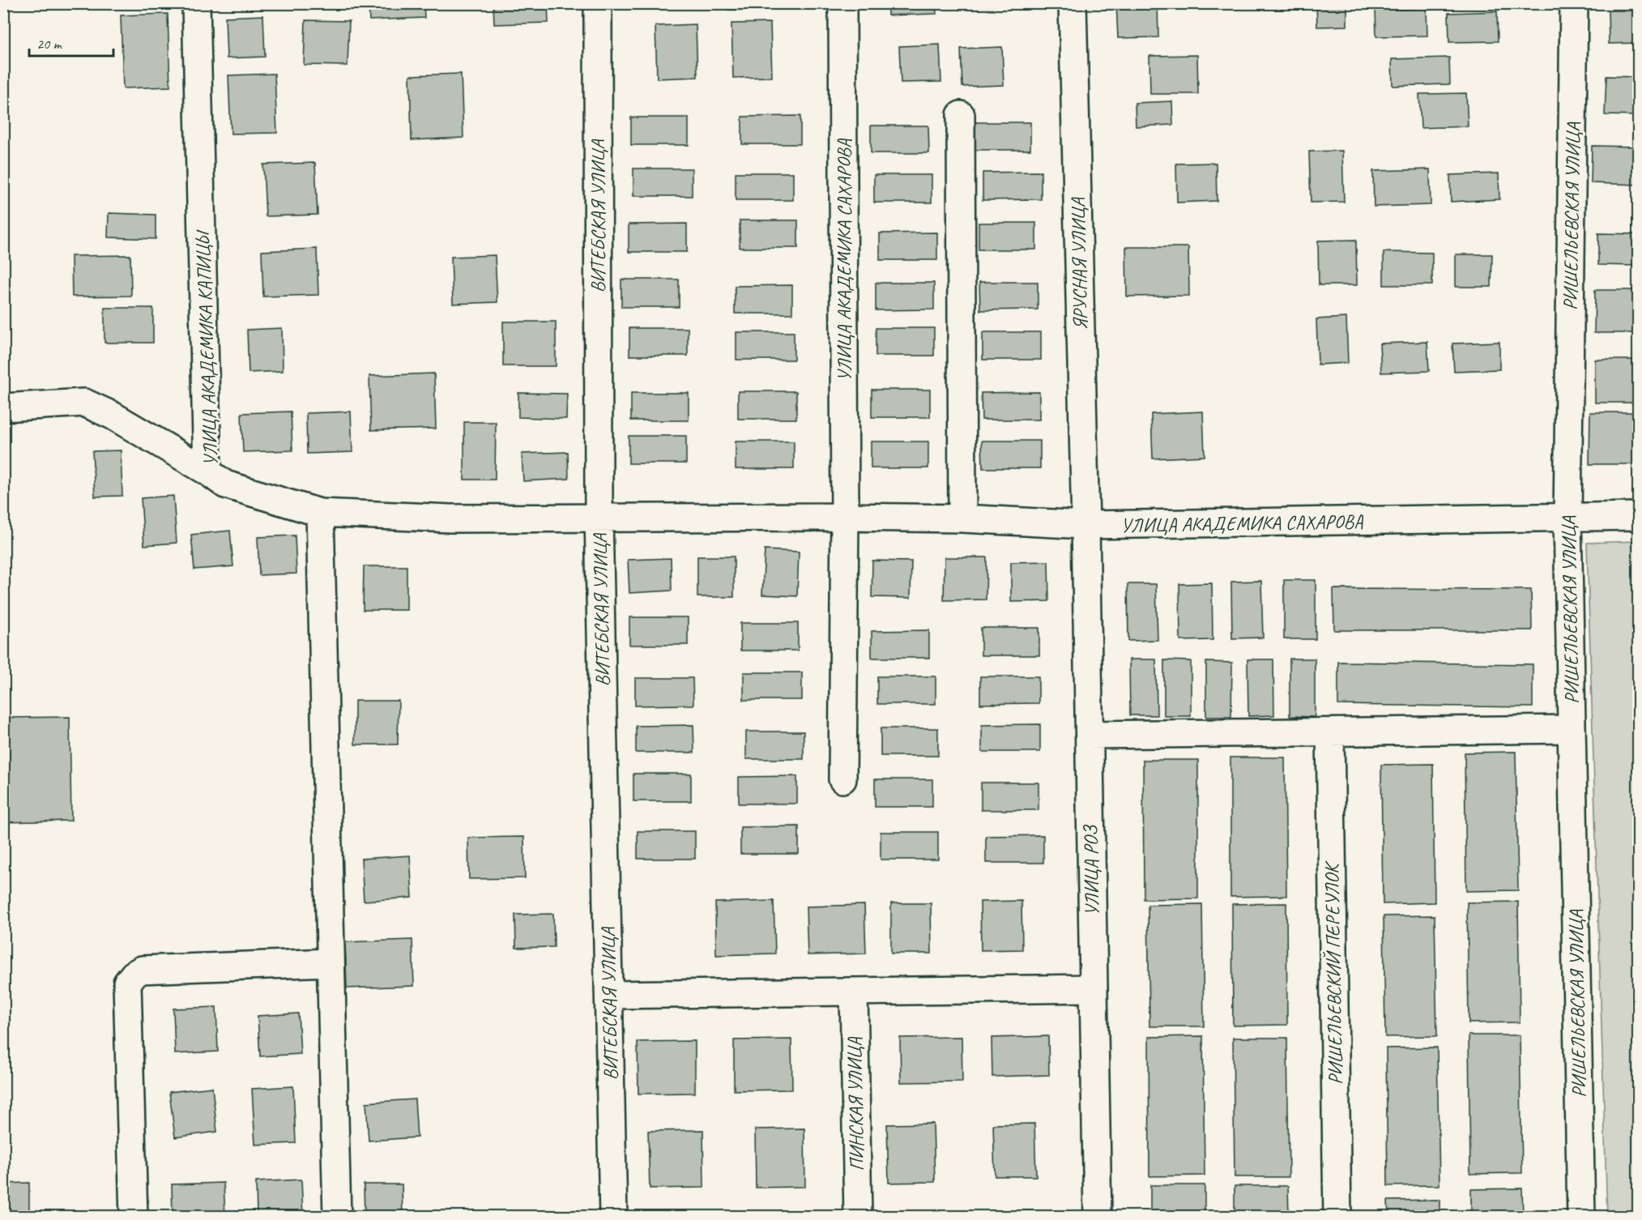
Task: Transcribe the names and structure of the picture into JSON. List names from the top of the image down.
{
  "streets": {
    "street": [
      "ВИТЕБСКАЯ УЛИЦА",
      "РИШЕЛЬЕВСКАЯ УЛИЦА",
      "УЛИЦА АКАДЕМИКА САХАРОВА",
      "ЯРУСНАЯ УЛИЦА",
      "УЛИЦА АКАДЕМИКА КАПИЦЫ",
      "УЛИЦА РОЗ",
      "РИШЕЛЬЕВСКИЙ ПЕРЕУЛОК",
      "ПИНСКАЯ УЛИЦА"
    ]
  },
  "crossings": [
    ["ВИТЕБСКАЯ УЛИЦА", "УЛИЦА АКАДЕМИКА САХАРОВА"],
    ["ВИТЕБСКАЯ УЛИЦА", "УЛИЦА АКАДЕМИКА КАПИЦЫ"],
    ["РИШЕЛЬЕВСКАЯ УЛИЦА", "УЛИЦА АКАДЕМИКА САХАРОВА"],
    ["УЛИЦА АКАДЕМИКА САХАРОВА", "ЯРУСНАЯ УЛИЦА"],
    ["УЛИЦА АКАДЕМИКА САХАРОВА", "УЛИЦА АКАДЕМИКА КАПИЦЫ"],
    ["УЛИЦА АКАДЕМИКА САХАРОВА", "УЛИЦА РОЗ"],
    ["ЯРУСНАЯ УЛИЦА", "УЛИЦА РОЗ"]
  ],
  "scale_bar": "20 m"
}
